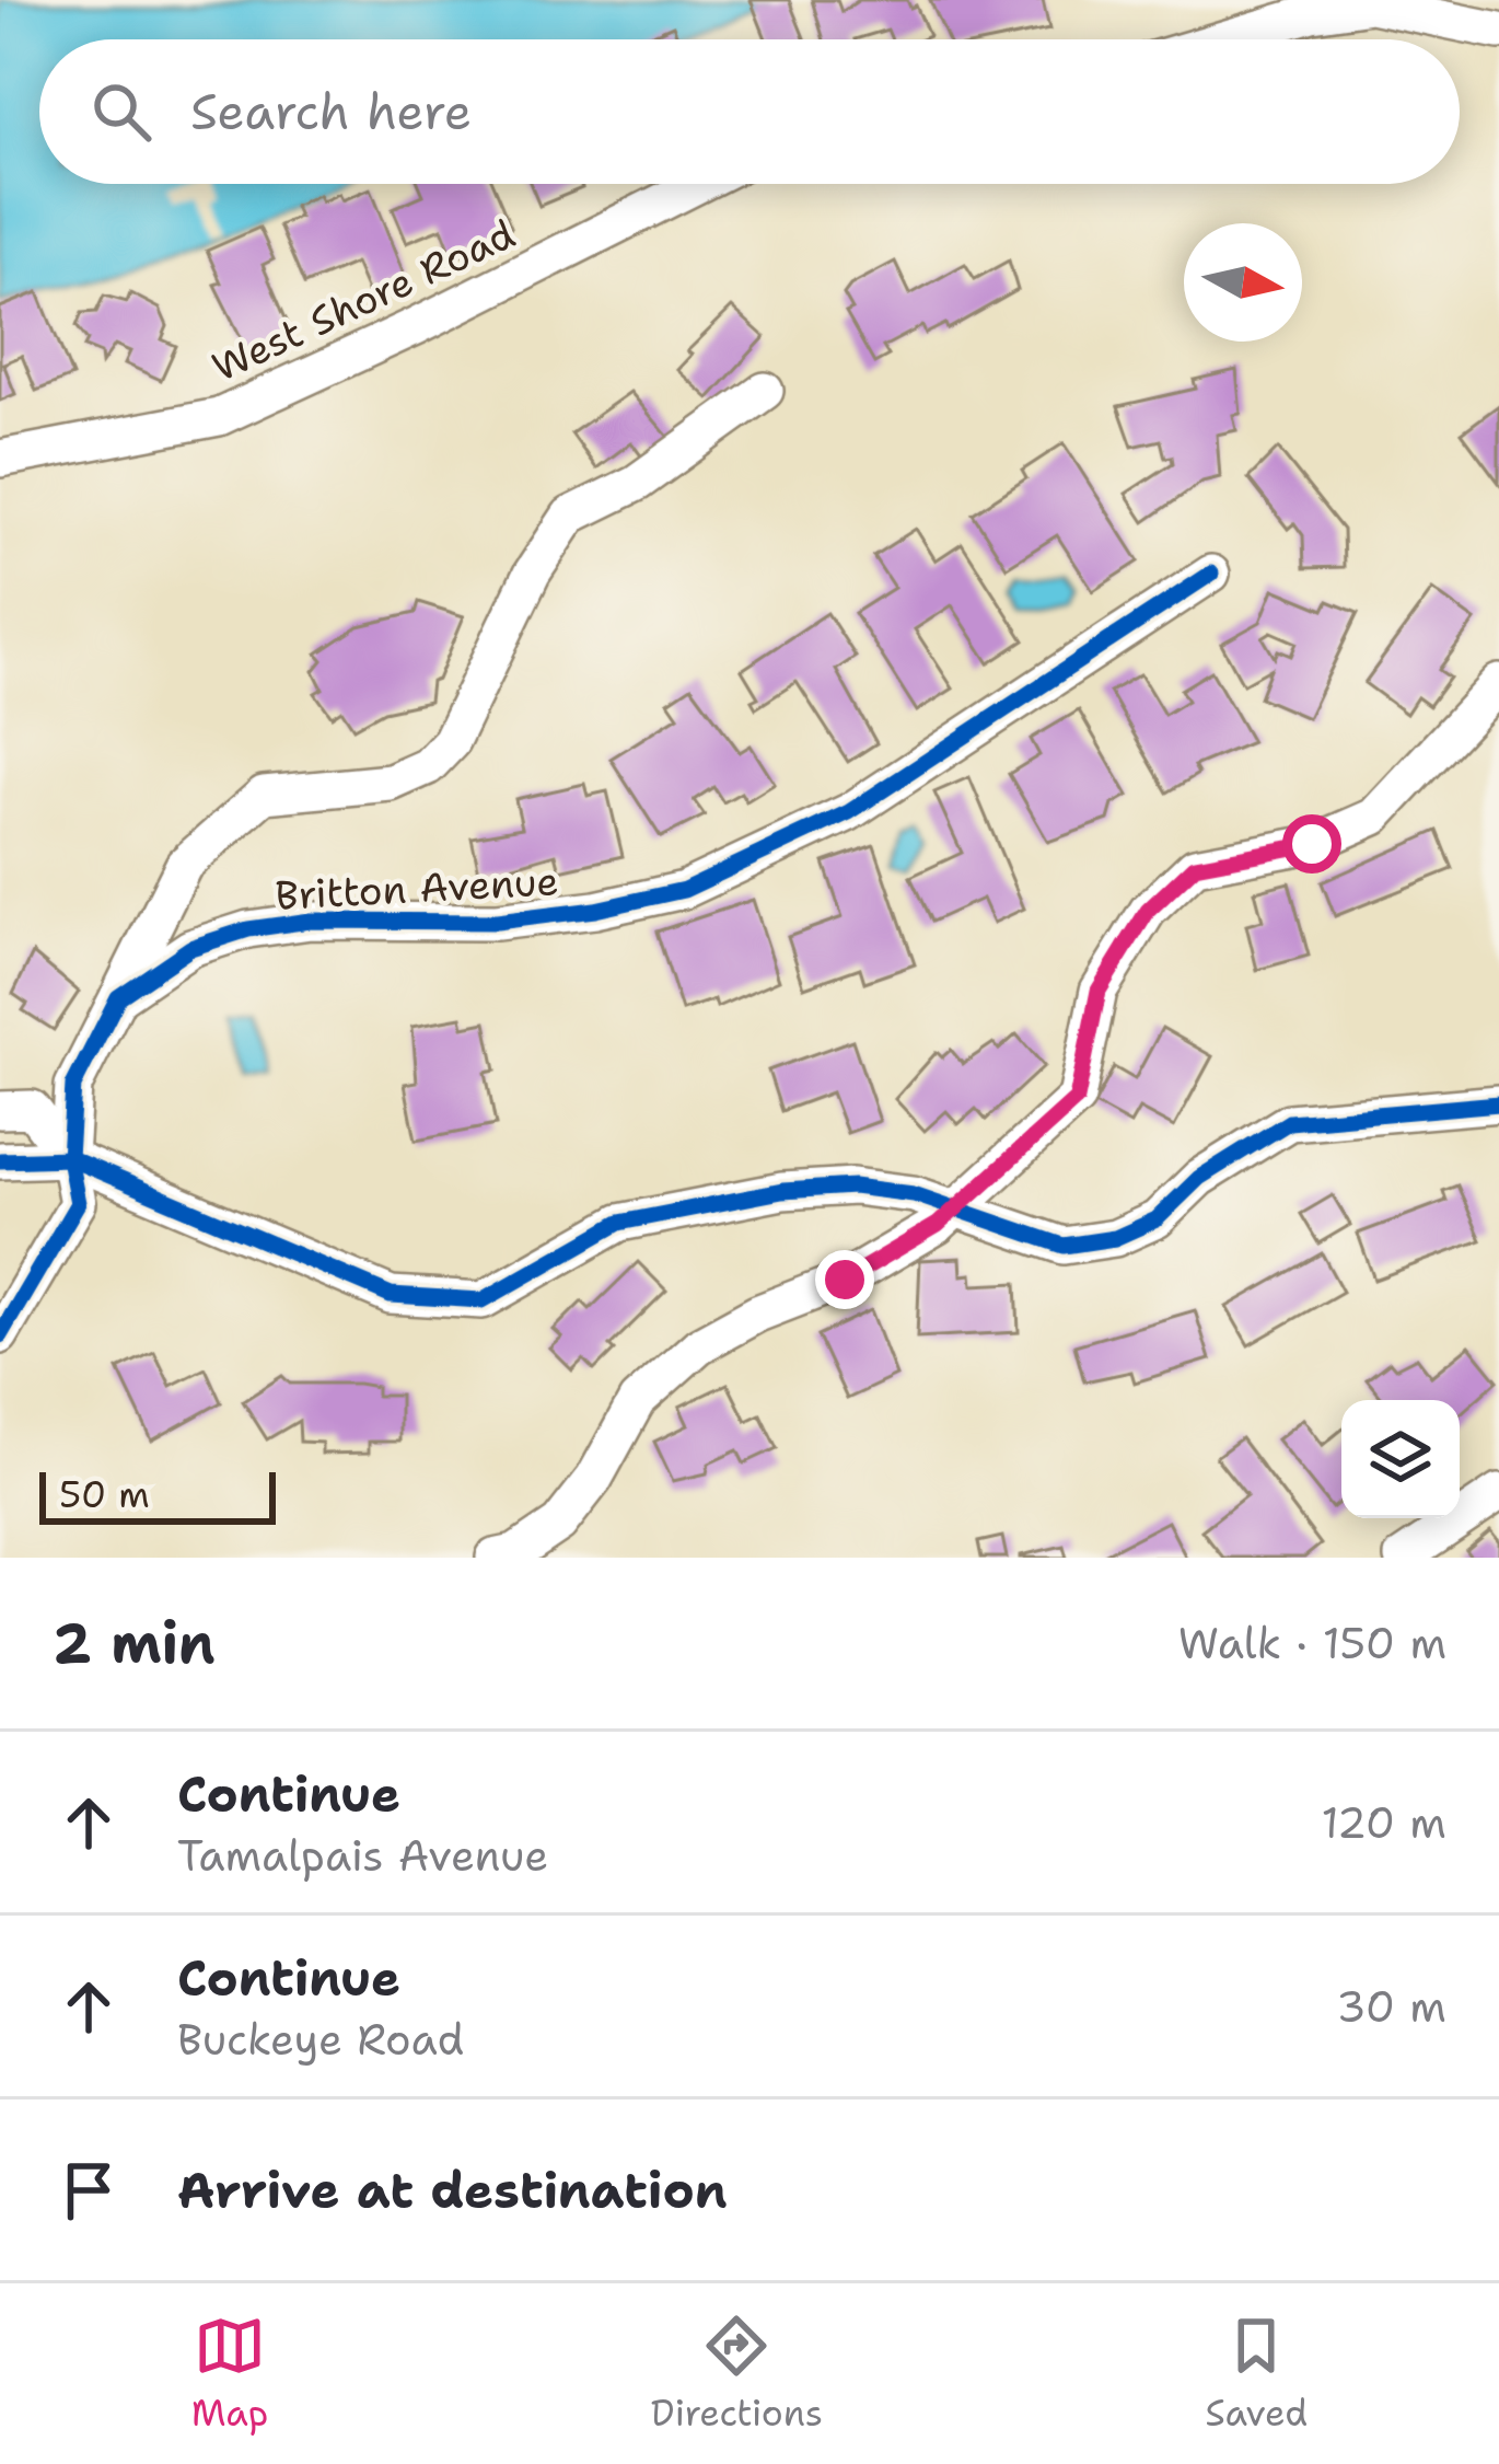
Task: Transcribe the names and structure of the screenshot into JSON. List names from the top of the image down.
{
  "streets": {
    "street": ["West Shore Road", "Britton Avenue"]
  },
  "scale_bar": "50 m",
  "north": "right",
  "page": {
    "search": "Search here",
    "scale": "50 m",
    "heading": ["2 min", "Walk · 150 m"],
    "list": [
      ["Continue", "Tamalpais Avenue", "120 m"],
      ["Continue", "Buckeye Road", "30 m"],
      "Arrive at destination"
    ],
    "nav": ["Map", "Directions", "Saved"]
  }
}
